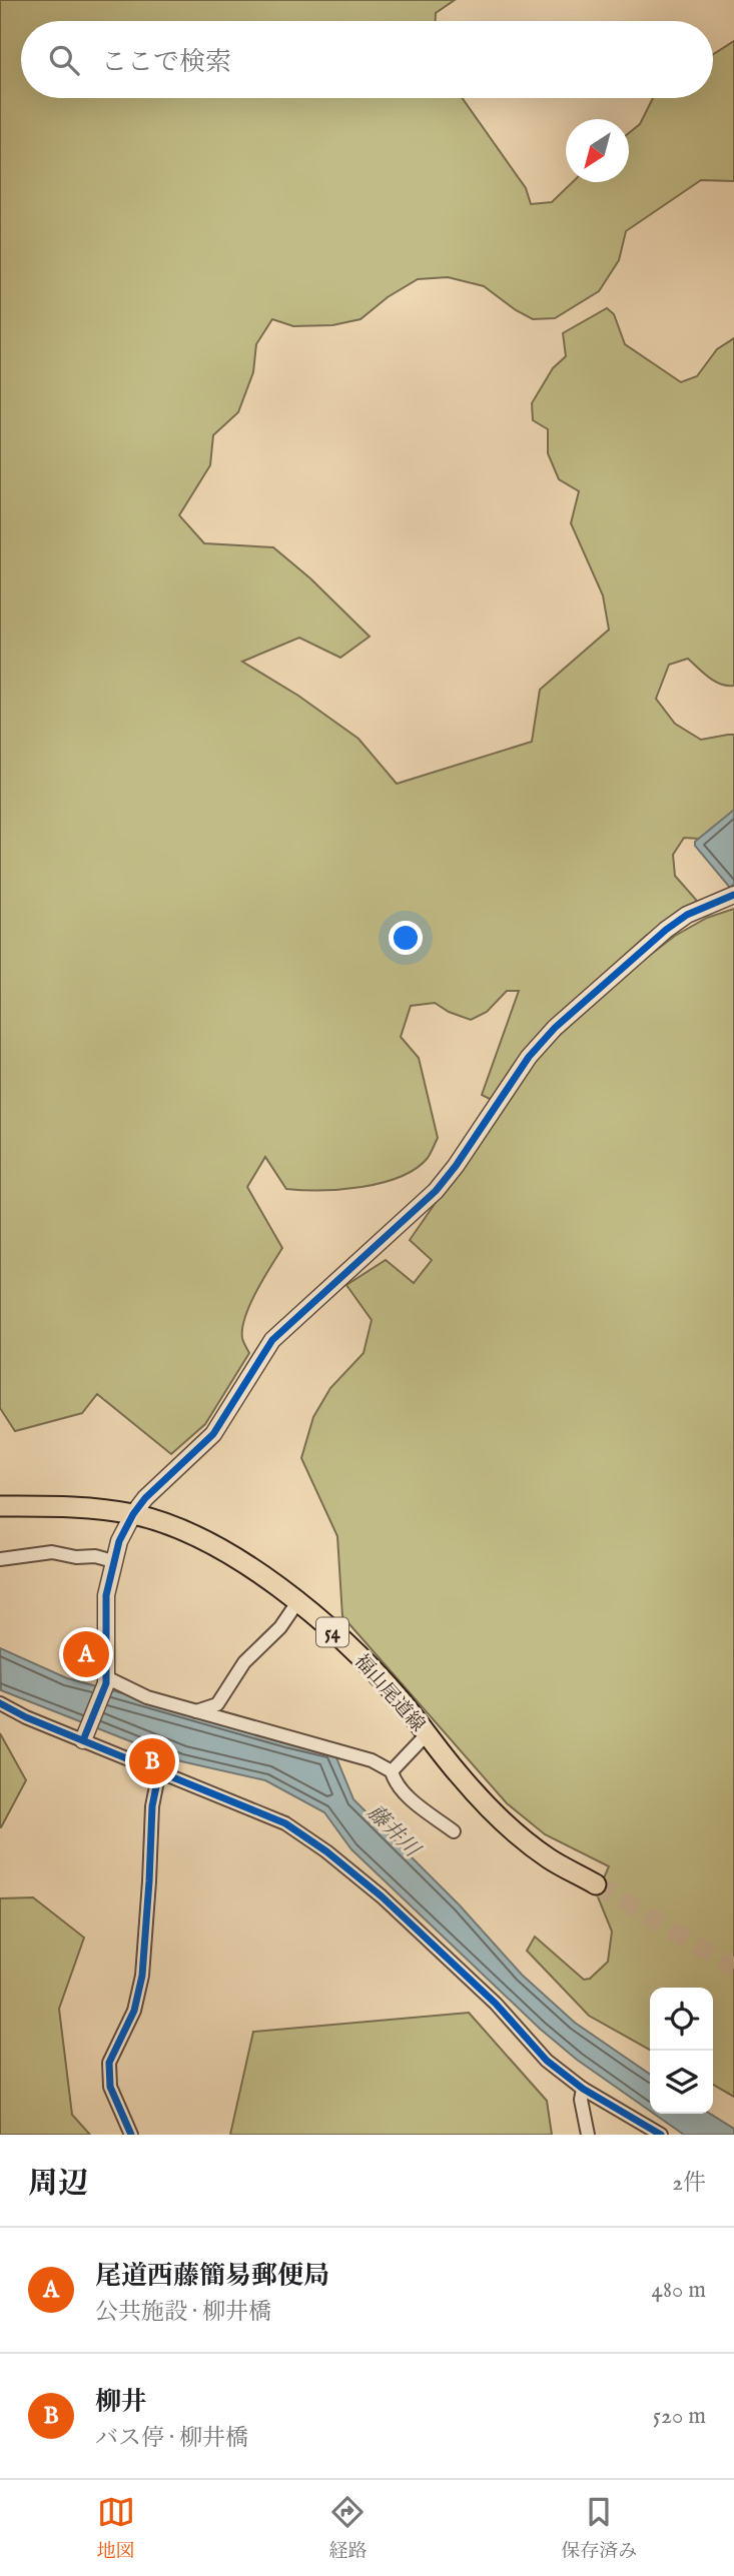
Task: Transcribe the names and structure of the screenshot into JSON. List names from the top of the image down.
{
  "streets": {
    "main road": ["54", "福山尾道線"]
  },
  "water": ["藤井川"],
  "north": "bottom left",
  "page": {
    "search": "ここで検索",
    "pins": ["A", "B"],
    "heading": ["周辺", "2件"],
    "list": [
      {
        "mark": "A",
        "name": "尾道西藤簡易郵便局",
        "note": "公共施設 · 柳井橋",
        "value": "480 m"
      },
      {
        "mark": "B",
        "name": "柳井",
        "note": "バス停 · 柳井橋",
        "value": "520 m"
      }
    ],
    "nav": ["地図", "経路", "保存済み"]
  }
}
